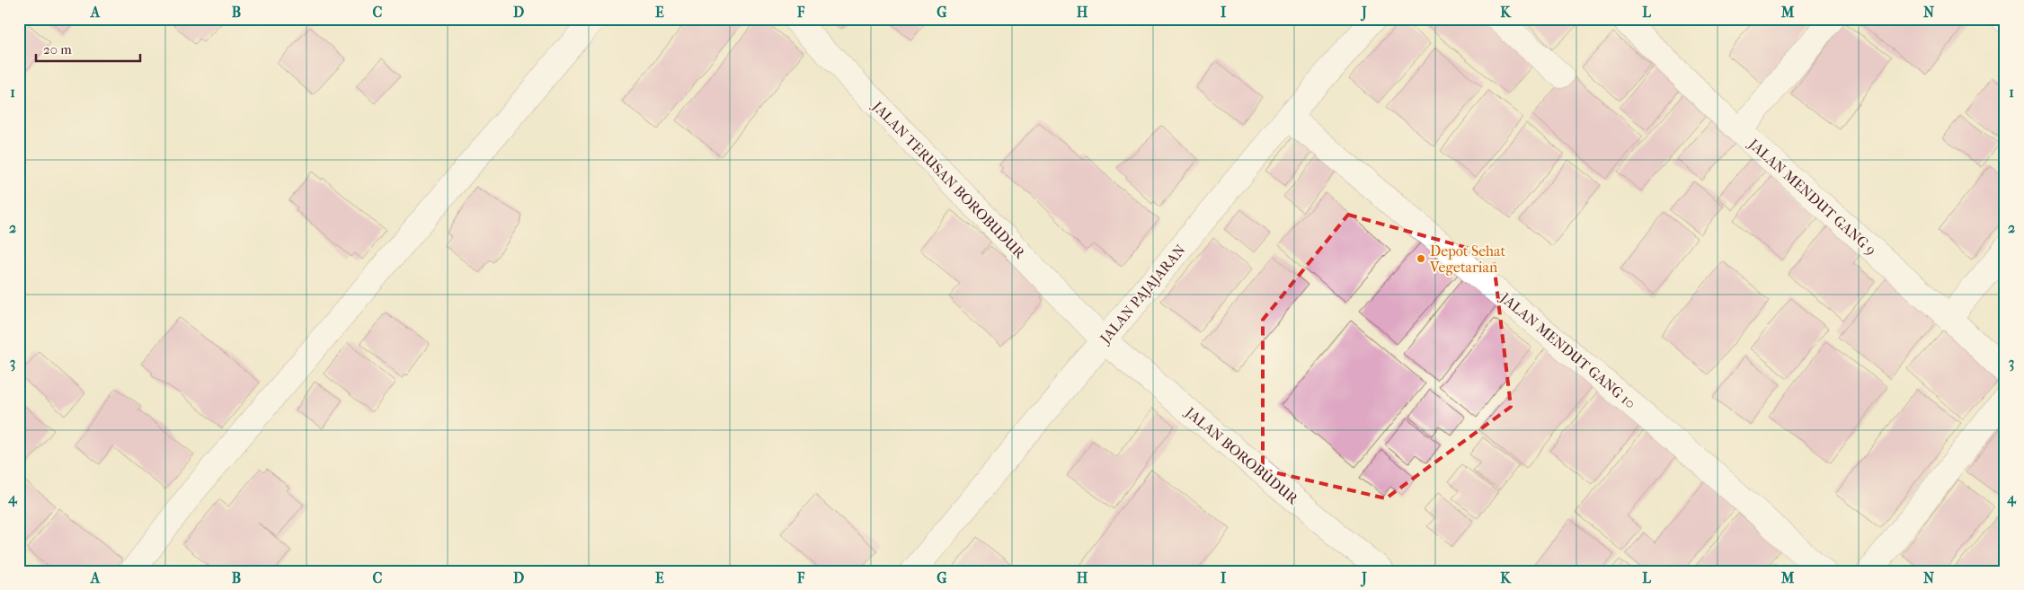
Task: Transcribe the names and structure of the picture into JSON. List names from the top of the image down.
{
  "streets": {
    "street": [
      "JALAN TERUSAN BOROBUDUR",
      "JALAN MENDUT GANG 9",
      "JALAN PAJAJARAN",
      "JALAN MENDUT GANG 10",
      "JALAN BOROBUDUR"
    ]
  },
  "crossings": [
    ["JALAN TERUSAN BOROBUDUR", "JALAN PAJAJARAN"],
    ["JALAN TERUSAN BOROBUDUR", "JALAN BOROBUDUR"],
    ["JALAN PAJAJARAN", "JALAN MENDUT GANG 10"],
    ["JALAN PAJAJARAN", "JALAN BOROBUDUR"]
  ],
  "places": ["Depot Sehat Vegetarian"],
  "scale_bar": "20 m",
  "grid": {
    "columns": [
      "A",
      "B",
      "C",
      "D",
      "E",
      "F",
      "G",
      "H",
      "I",
      "J",
      "K",
      "L",
      "M",
      "N"
    ],
    "rows": [
      "1",
      "2",
      "3",
      "4"
    ]
  }
}
